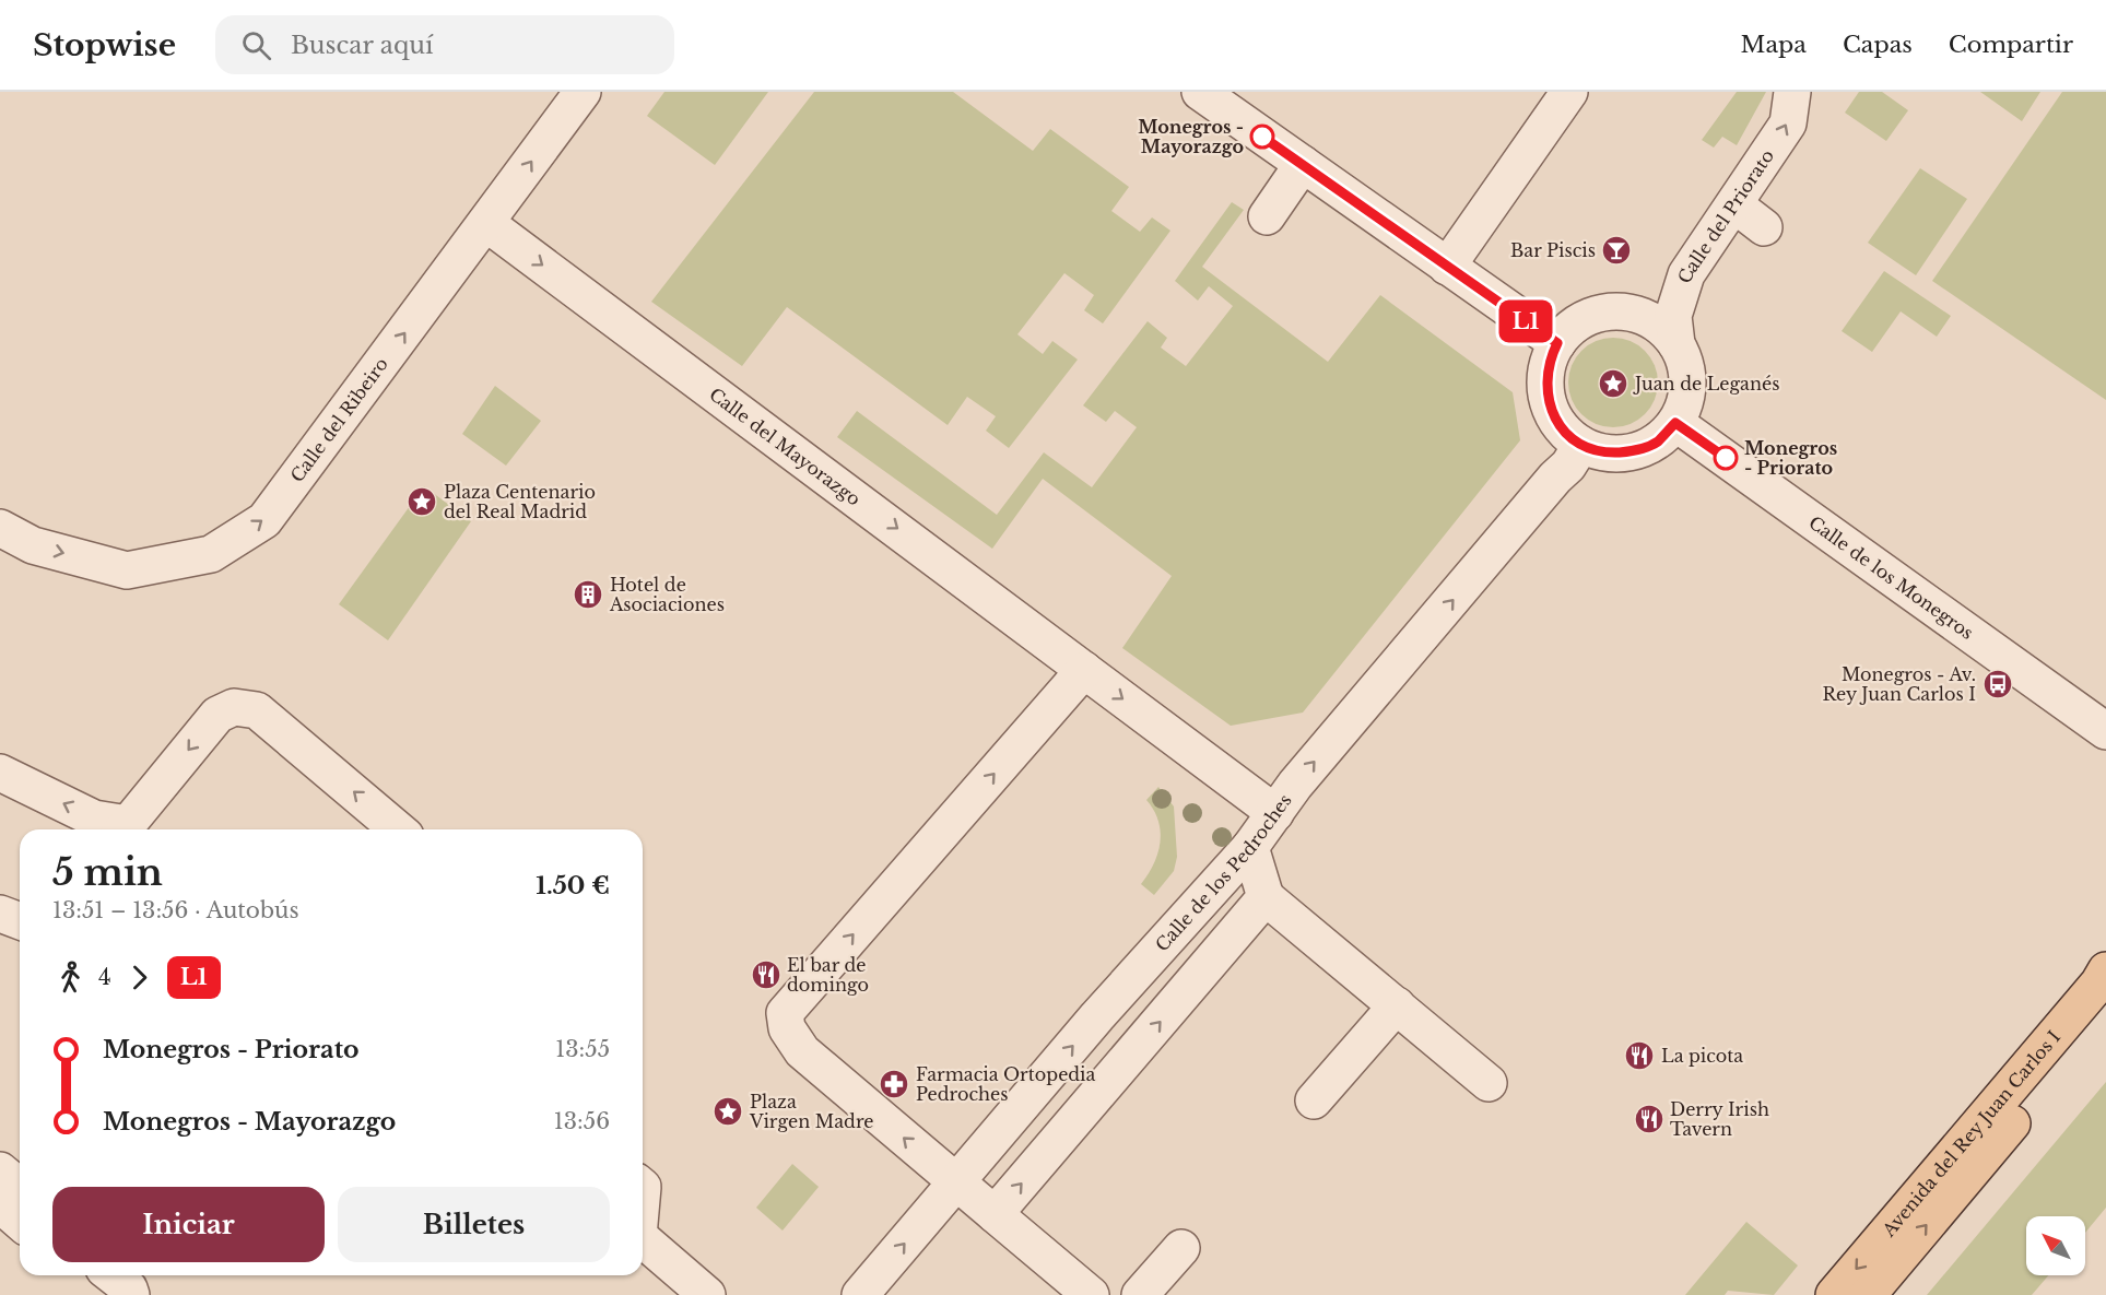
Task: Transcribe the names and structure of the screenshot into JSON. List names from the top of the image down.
{
  "streets": {
    "main road": ["Avenida del Rey Juan Carlos I"],
    "street": [
      "Calle del Priorato",
      "Calle del Ribeiro",
      "Calle del Mayorazgo",
      "Calle de los Monegros",
      "Calle de los Pedroches"
    ]
  },
  "crossings": [
    ["Calle del Priorato", "Calle de los Monegros"],
    ["Calle del Priorato", "Calle de los Pedroches"],
    ["Calle del Ribeiro", "Calle del Mayorazgo"],
    ["Calle del Mayorazgo", "Calle de los Pedroches"],
    ["Calle de los Monegros", "Calle de los Pedroches"]
  ],
  "one_way": ["Calle del Priorato", "Calle del Ribeiro", "Calle del Mayorazgo"],
  "places": {
    "other": ["Monegros - Mayorazgo", "Monegros - Priorato"],
    "bar": ["Bar Piscis"],
    "place": ["Juan de Leganés", "Plaza Centenario del Real Madrid", "Plaza Virgen Madre"],
    "building": ["Hotel de Asociaciones"],
    "bus stop": ["Monegros - Av. Rey Juan Carlos I"],
    "restaurant": ["El bar de domingo", "La picota", "Derry Irish Tavern"],
    "pharmacy": ["Farmacia Ortopedia Pedroches"]
  },
  "lines": ["bus line L1"],
  "north": "top left",
  "page": {
    "header": "Stopwise",
    "search": "Buscar aquí",
    "nav": ["Mapa", "Capas", "Compartir"],
    "on_map": "L1",
    "heading": ["5 min", "13:51 – 13:56 · Autobús", "1.50 €"],
    "legs": ["4", "L1"],
    "list": [
      {
        "name": "Monegros - Priorato",
        "value": "13:55"
      },
      {
        "name": "Monegros - Mayorazgo",
        "value": "13:56"
      }
    ],
    "buttons": ["Iniciar", "Billetes"]
  }
}
